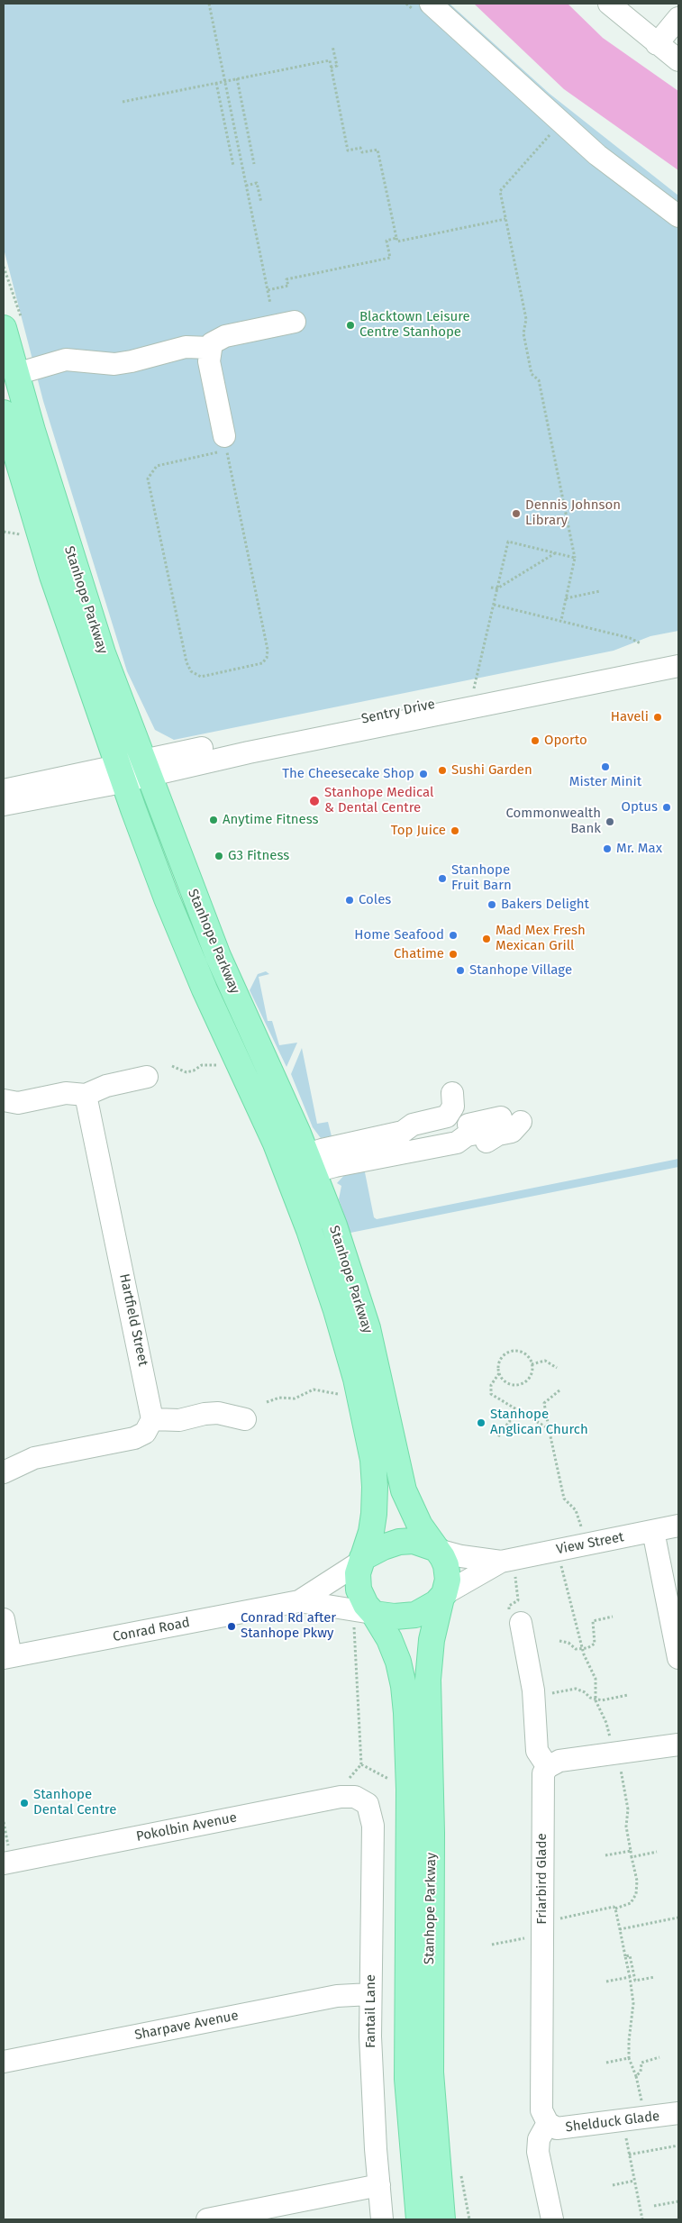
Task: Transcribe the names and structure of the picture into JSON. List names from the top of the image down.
{
  "streets": {
    "main road": ["Stanhope Parkway"],
    "street": [
      "Sentry Drive",
      "Hartfield Street",
      "View Street",
      "Conrad Road",
      "Pokolbin Avenue",
      "Friarbird Glade",
      "Fantail Lane",
      "Sharpave Avenue",
      "Shelduck Glade"
    ]
  },
  "crossings": [
    ["Stanhope Parkway", "Sentry Drive"],
    ["Stanhope Parkway", "View Street"],
    ["Stanhope Parkway", "Conrad Road"],
    ["View Street", "Conrad Road"],
    ["Pokolbin Avenue", "Fantail Lane"],
    ["Friarbird Glade", "Shelduck Glade"],
    ["Fantail Lane", "Sharpave Avenue"]
  ],
  "places": [
    "Blacktown Leisure Centre Stanhope",
    "Dennis Johnson Library",
    "Haveli",
    "Oporto",
    "Mister Minit",
    "Sushi Garden",
    "The Cheesecake Shop",
    "Stanhope Medical & Dental Centre",
    "Optus",
    "Anytime Fitness",
    "Commonwealth Bank",
    "Top Juice",
    "Mr. Max",
    "G3 Fitness",
    "Stanhope Fruit Barn",
    "Coles",
    "Bakers Delight",
    "Home Seafood",
    "Mad Mex Fresh Mexican Grill",
    "Chatime",
    "Stanhope Village",
    "Stanhope Anglican Church",
    "Conrad Rd after Stanhope Pkwy",
    "Stanhope Dental Centre"
  ]
}
